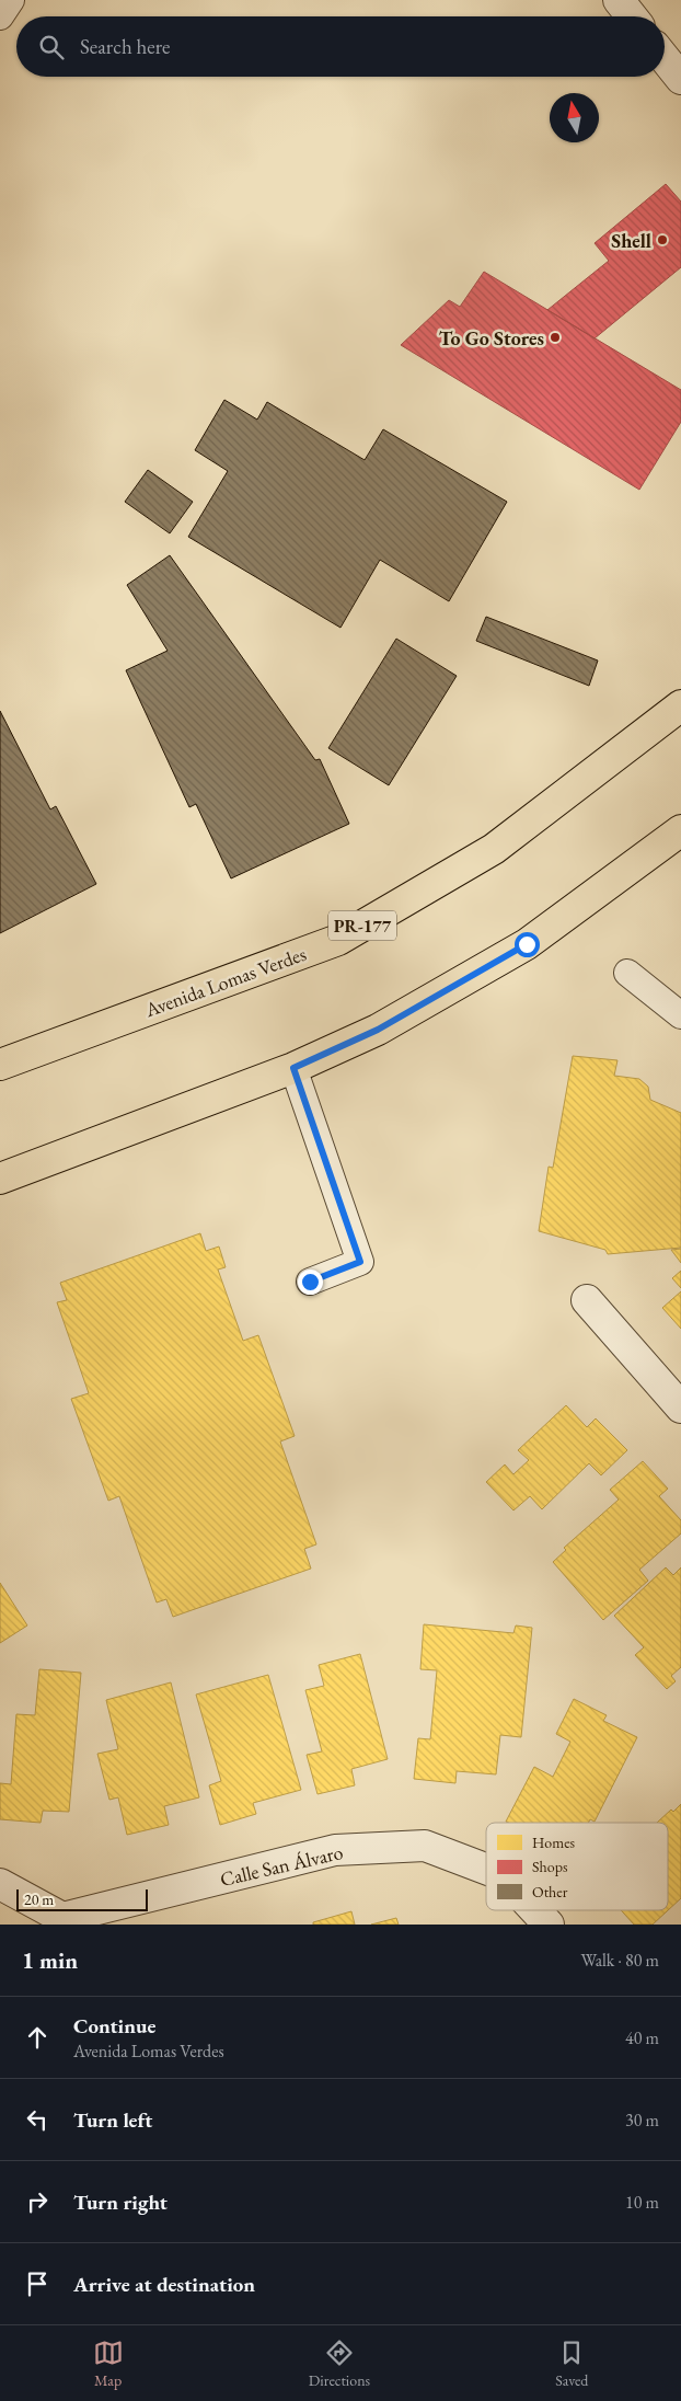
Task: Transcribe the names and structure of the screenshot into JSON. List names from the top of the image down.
{
  "streets": {
    "main road": ["PR-177", "Avenida Lomas Verdes"],
    "street": ["Calle San Álvaro"]
  },
  "places": ["Shell", "To Go Stores"],
  "legend": ["Homes", "Shops", "Other"],
  "scale_bar": "20 m",
  "north": "top",
  "page": {
    "search": "Search here",
    "scale": "20 m",
    "heading": ["1 min", "Walk · 80 m"],
    "list": [
      ["Continue", "Avenida Lomas Verdes", "40 m"],
      ["Turn left", "30 m"],
      ["Turn right", "10 m"],
      "Arrive at destination"
    ],
    "nav": ["Map", "Directions", "Saved"]
  }
}
